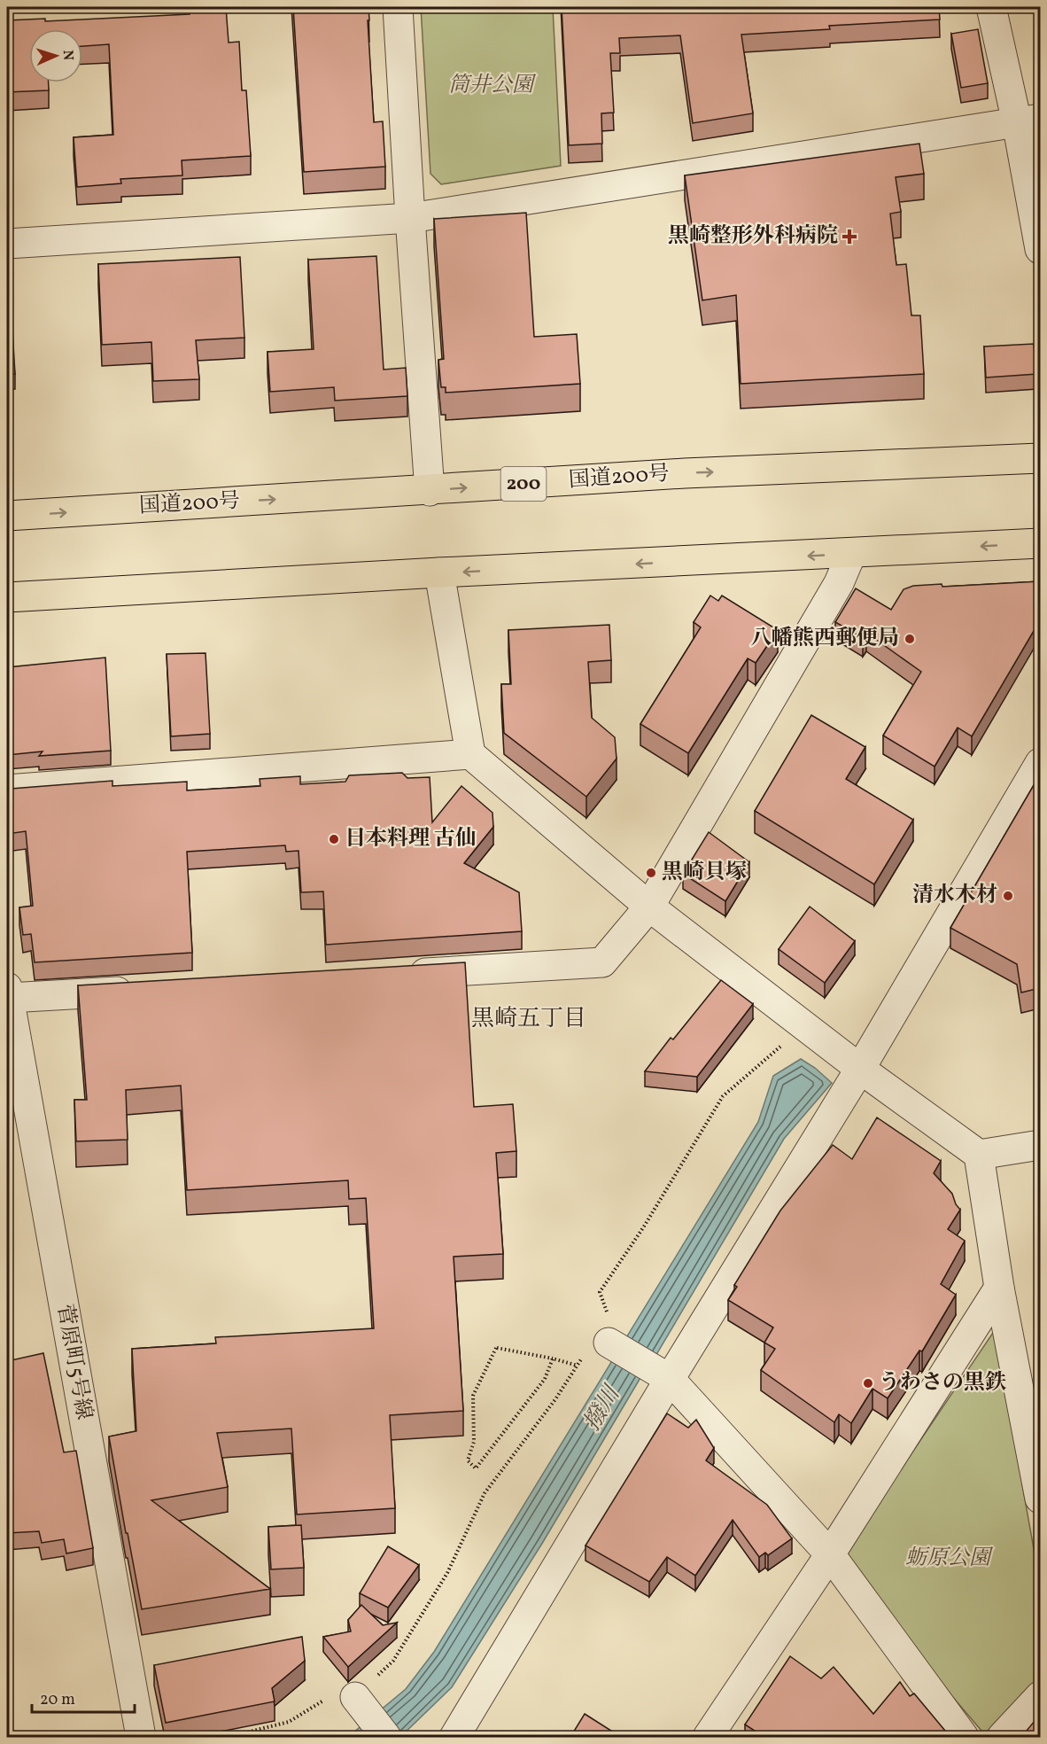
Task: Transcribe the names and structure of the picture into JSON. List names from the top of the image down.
{
  "streets": {
    "highway": ["国道200号", "200"],
    "street": ["菅原町5号線"]
  },
  "districts": ["黒崎五丁目"],
  "water": ["撥川"],
  "parks": ["筒井公園", "蛎原公園"],
  "places": {
    "health": ["黒崎整形外科病院"],
    "other": [
      "八幡熊西郵便局",
      "日本料理 古仙",
      "黒崎貝塚",
      "清水木材",
      "うわさの黒鉄"
    ]
  },
  "scale_bar": "20 m",
  "north": "right"
}
